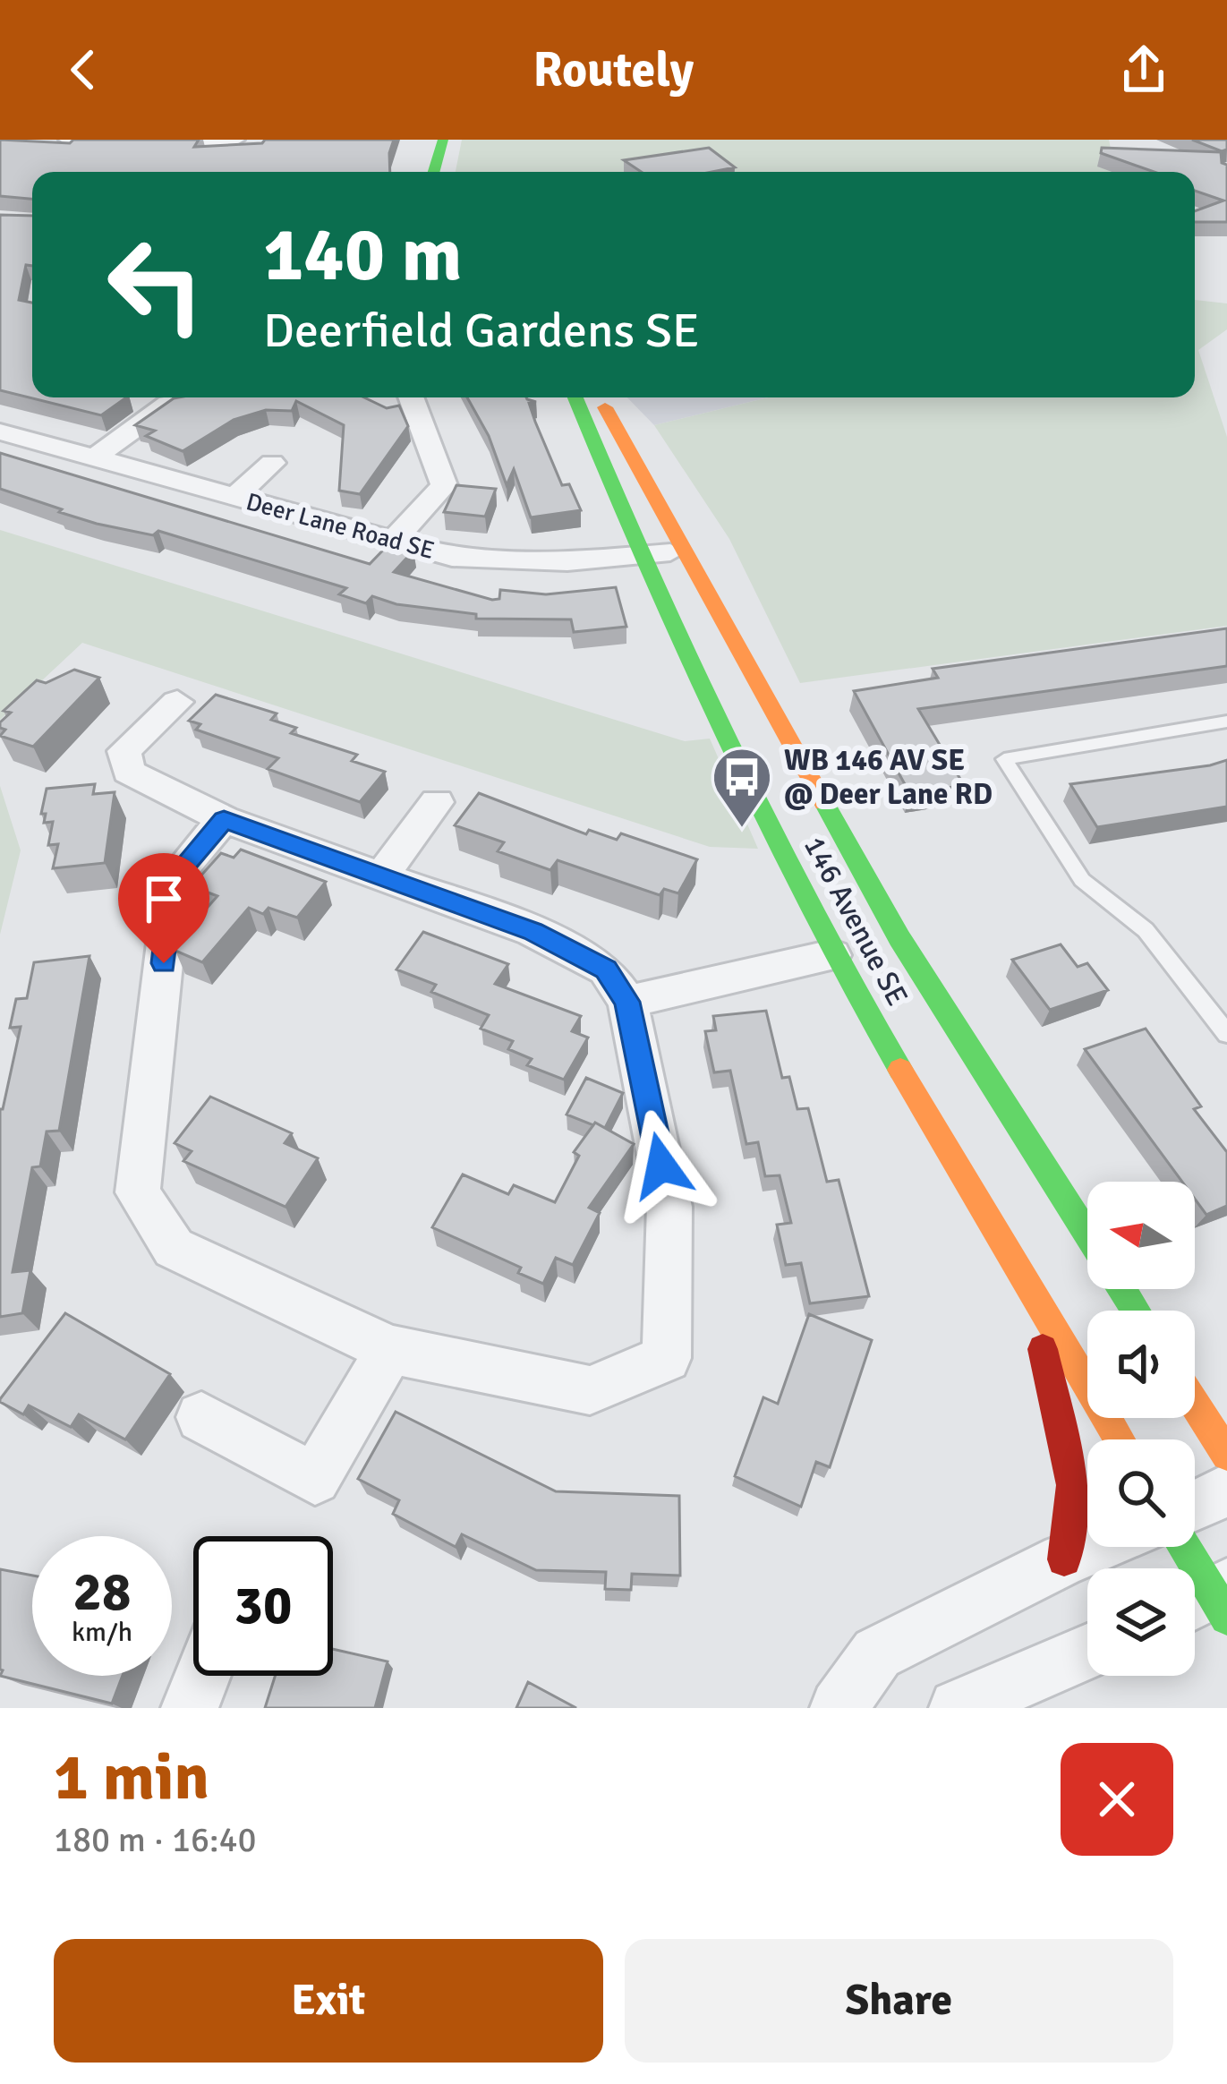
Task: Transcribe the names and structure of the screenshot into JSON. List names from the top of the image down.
{
  "streets": {
    "street": ["Deer Lane Road SE", "146 Avenue SE"]
  },
  "crossings": [
    ["Deer Lane Road SE", "146 Avenue SE"]
  ],
  "places": {
    "bus stop": ["WB 146 AV SE @ Deer Lane RD"]
  },
  "north": "left",
  "page": {
    "header": "Routely",
    "turn": ["140 m", "Deerfield Gardens SE"],
    "speed": "28 km/h",
    "limit": "30",
    "heading": ["1 min", "180 m · 16:40"],
    "buttons": ["Exit", "Share"]
  }
}
